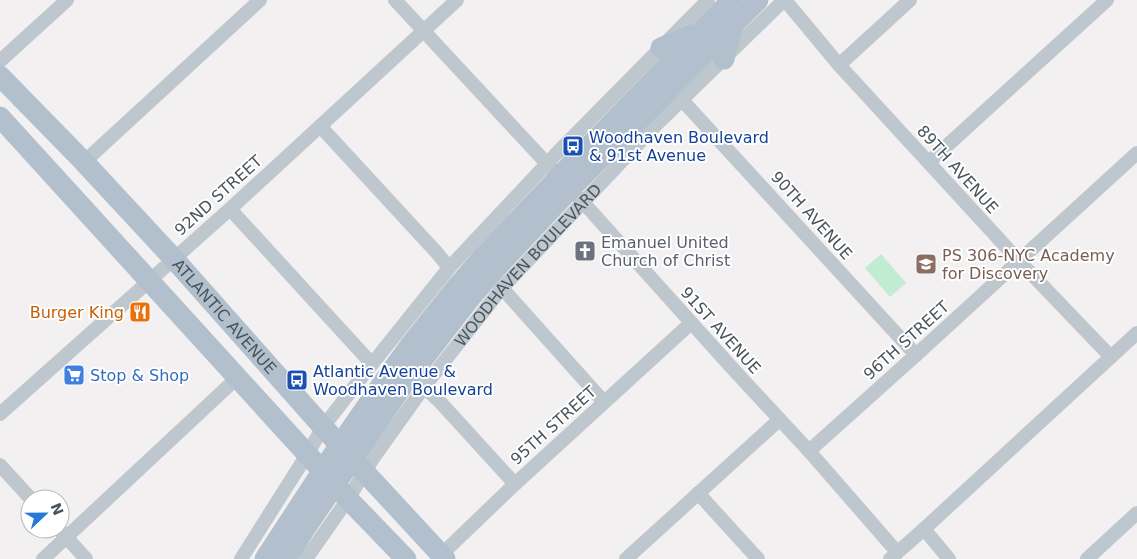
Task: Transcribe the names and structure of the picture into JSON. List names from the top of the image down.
{
  "streets": {
    "main road": ["WOODHAVEN BOULEVARD", "ATLANTIC AVENUE"],
    "street": [
      "89TH AVENUE",
      "92ND STREET",
      "90TH AVENUE",
      "91ST AVENUE",
      "96TH STREET",
      "95TH STREET"
    ]
  },
  "crossings": [
    ["89TH AVENUE", "WOODHAVEN BOULEVARD"],
    ["89TH AVENUE", "96TH STREET"],
    ["92ND STREET", "ATLANTIC AVENUE"],
    ["92ND STREET", "91ST AVENUE"],
    ["90TH AVENUE", "WOODHAVEN BOULEVARD"],
    ["90TH AVENUE", "96TH STREET"],
    ["WOODHAVEN BOULEVARD", "ATLANTIC AVENUE"],
    ["WOODHAVEN BOULEVARD", "91ST AVENUE"],
    ["ATLANTIC AVENUE", "95TH STREET"],
    ["91ST AVENUE", "96TH STREET"],
    ["91ST AVENUE", "95TH STREET"]
  ],
  "places": {
    "bus stop": ["Woodhaven Boulevard & 91st Avenue", "Atlantic Avenue & Woodhaven Boulevard"],
    "church": ["Emanuel United Church of Christ"],
    "school or university": ["PS 306-NYC Academy for Discovery"],
    "restaurant": ["Burger King"],
    "supermarket": ["Stop & Shop"]
  },
  "north": "right"
}
